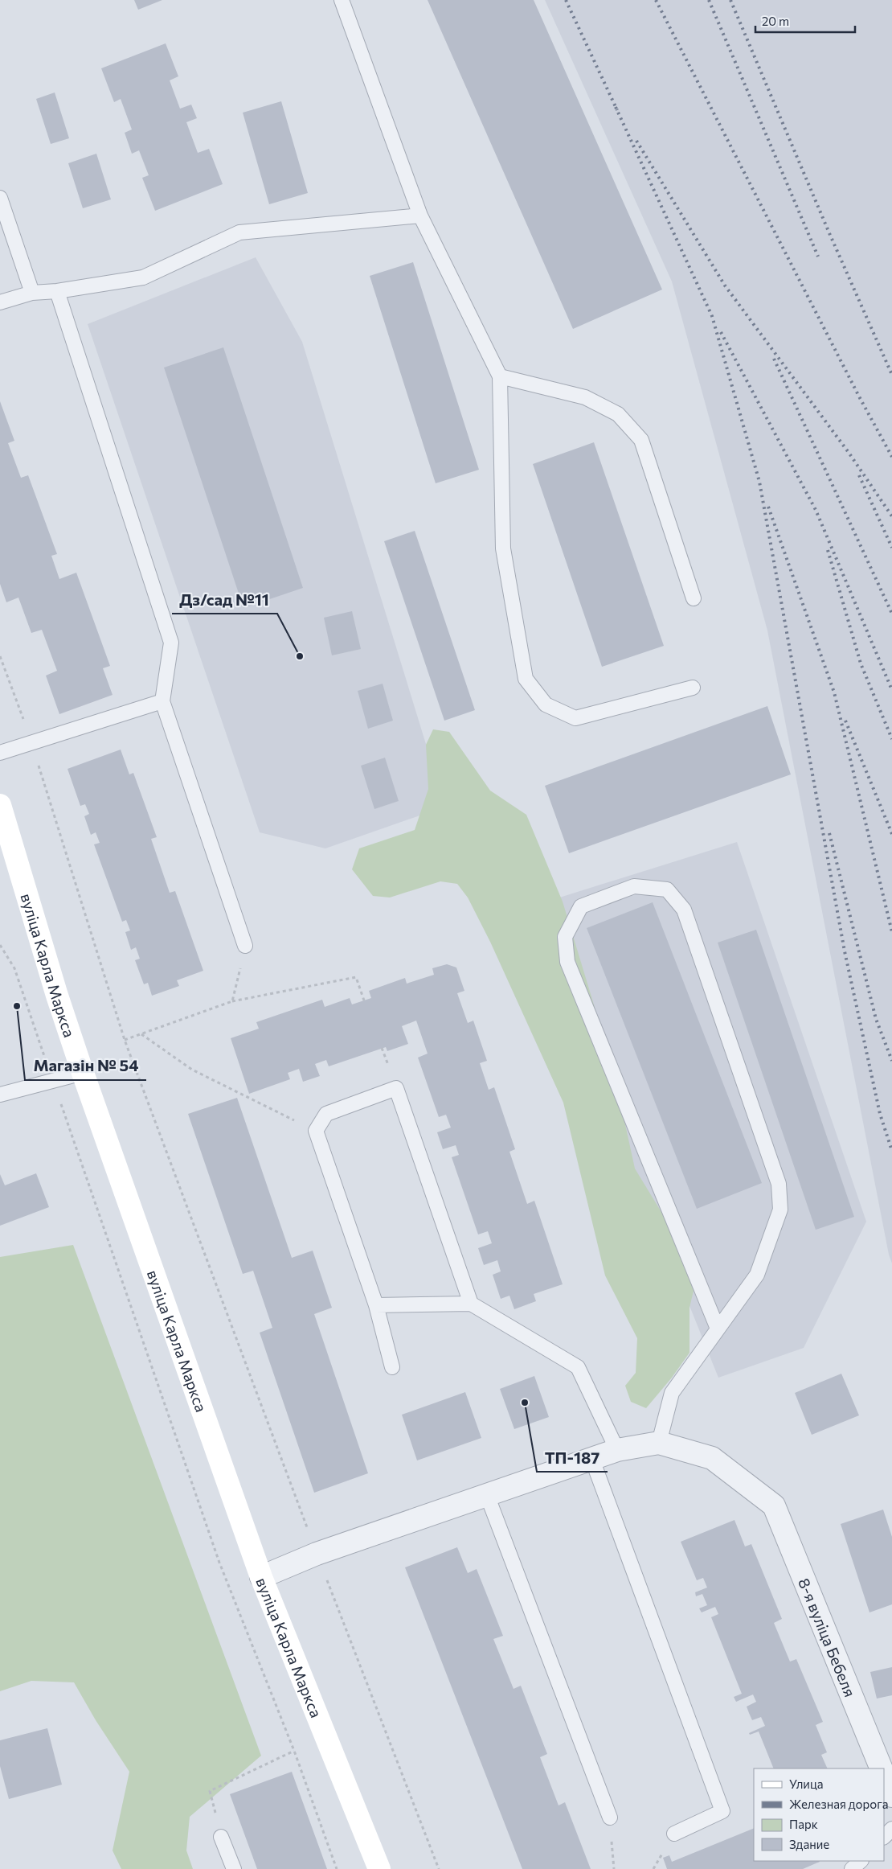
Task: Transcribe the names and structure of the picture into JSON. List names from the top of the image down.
{
  "streets": {
    "main road": ["вуліца Карла Маркса"],
    "street": ["8-я вуліца Бебеля"]
  },
  "places": ["Дз/сад №11", "Магазін № 54", "ТП-187"],
  "legend": [
    "Улица",
    "Железная дорога",
    "Парк",
    "Здание"
  ],
  "scale_bar": "20 m"
}
